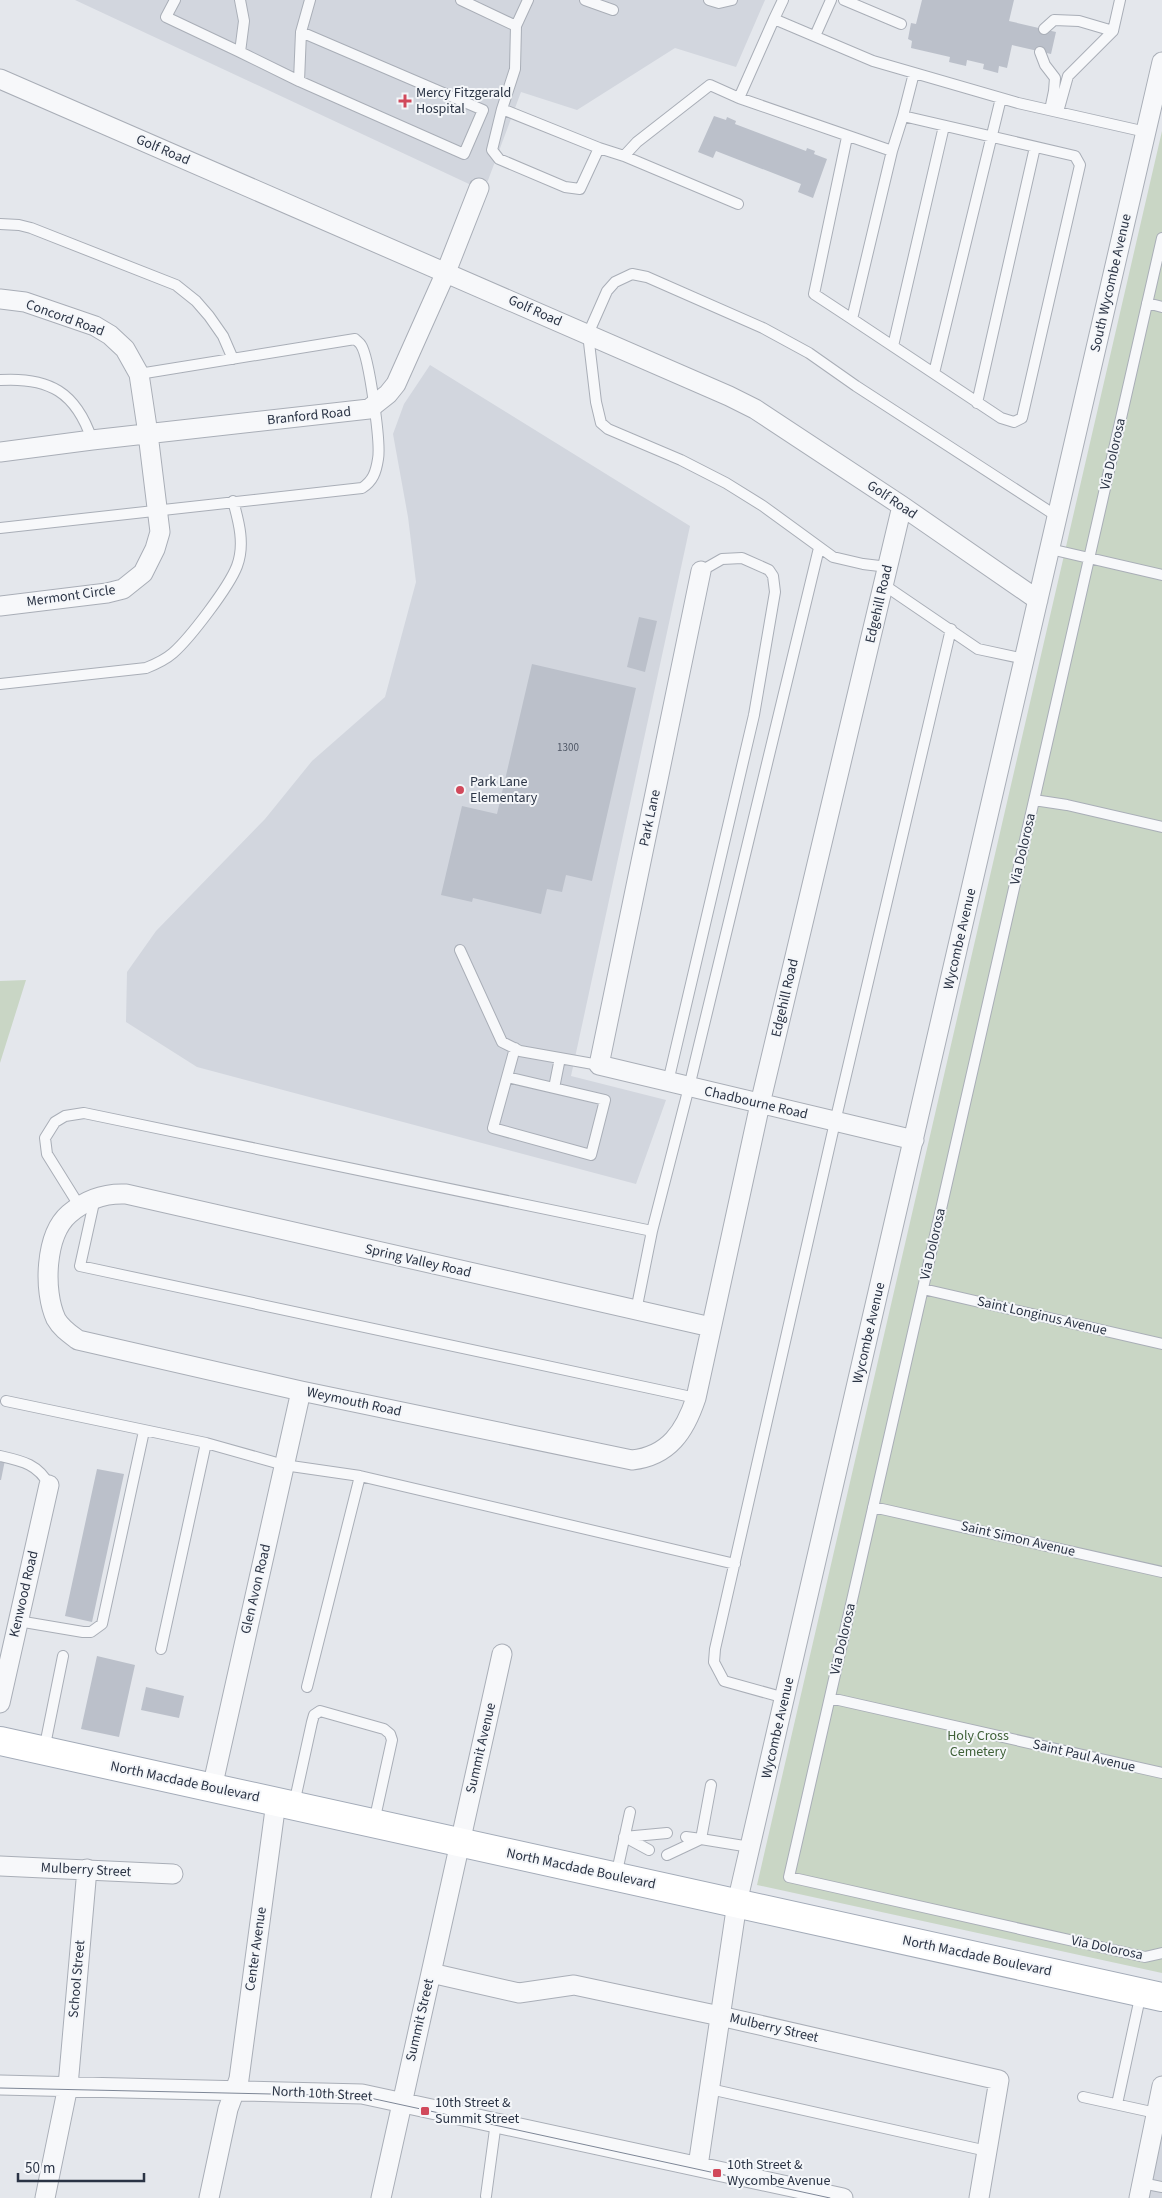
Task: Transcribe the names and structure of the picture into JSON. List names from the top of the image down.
{
  "streets": {
    "main road": ["North Macdade Boulevard"],
    "street": [
      "Golf Road",
      "South Wycombe Avenue",
      "Concord Road",
      "Branford Road",
      "Mermont Circle",
      "Edgehill Road",
      "Park Lane",
      "Wycombe Avenue",
      "Chadbourne Road",
      "Spring Valley Road",
      "Weymouth Road",
      "Glen Avon Road",
      "Kenwood Road",
      "Summit Avenue",
      "Mulberry Street",
      "Center Avenue",
      "School Street",
      "Summit Street",
      "North 10th Street"
    ],
    "lane": [
      "Via Dolorosa",
      "Saint Longinus Avenue",
      "Saint Simon Avenue",
      "Saint Paul Avenue"
    ]
  },
  "crossings": [
    ["Golf Road", "Edgehill Road"],
    ["Golf Road", "Wycombe Avenue"],
    ["South Wycombe Avenue", "Wycombe Avenue"],
    ["Concord Road", "Branford Road"],
    ["Concord Road", "Mermont Circle"],
    ["Branford Road", "Mermont Circle"],
    ["Via Dolorosa", "Saint Longinus Avenue"],
    ["Via Dolorosa", "Saint Simon Avenue"],
    ["Via Dolorosa", "Saint Paul Avenue"],
    ["Edgehill Road", "Chadbourne Road"],
    ["Edgehill Road", "Spring Valley Road"],
    ["Edgehill Road", "Weymouth Road"],
    ["Park Lane", "Chadbourne Road"],
    ["Wycombe Avenue", "Chadbourne Road"],
    ["Wycombe Avenue", "North Macdade Boulevard"],
    ["Wycombe Avenue", "Mulberry Street"],
    ["Wycombe Avenue", "North 10th Street"],
    ["Spring Valley Road", "Weymouth Road"],
    ["Weymouth Road", "Glen Avon Road"],
    ["Glen Avon Road", "North Macdade Boulevard"],
    ["Summit Avenue", "North Macdade Boulevard"],
    ["Summit Avenue", "Summit Street"],
    ["North Macdade Boulevard", "Center Avenue"],
    ["North Macdade Boulevard", "Summit Street"],
    ["Mulberry Street", "School Street"],
    ["Mulberry Street", "Summit Street"],
    ["Center Avenue", "North 10th Street"],
    ["School Street", "North 10th Street"],
    ["Summit Street", "North 10th Street"]
  ],
  "parks": ["Holy Cross Cemetery"],
  "places": {
    "health": ["Mercy Fitzgerald Hospital"],
    "other": ["Park Lane Elementary"],
    "transit": ["10th Street & Summit Street", "10th Street & Wycombe Avenue"]
  },
  "house_numbers": ["1300"],
  "scale_bar": "50 m"
}
